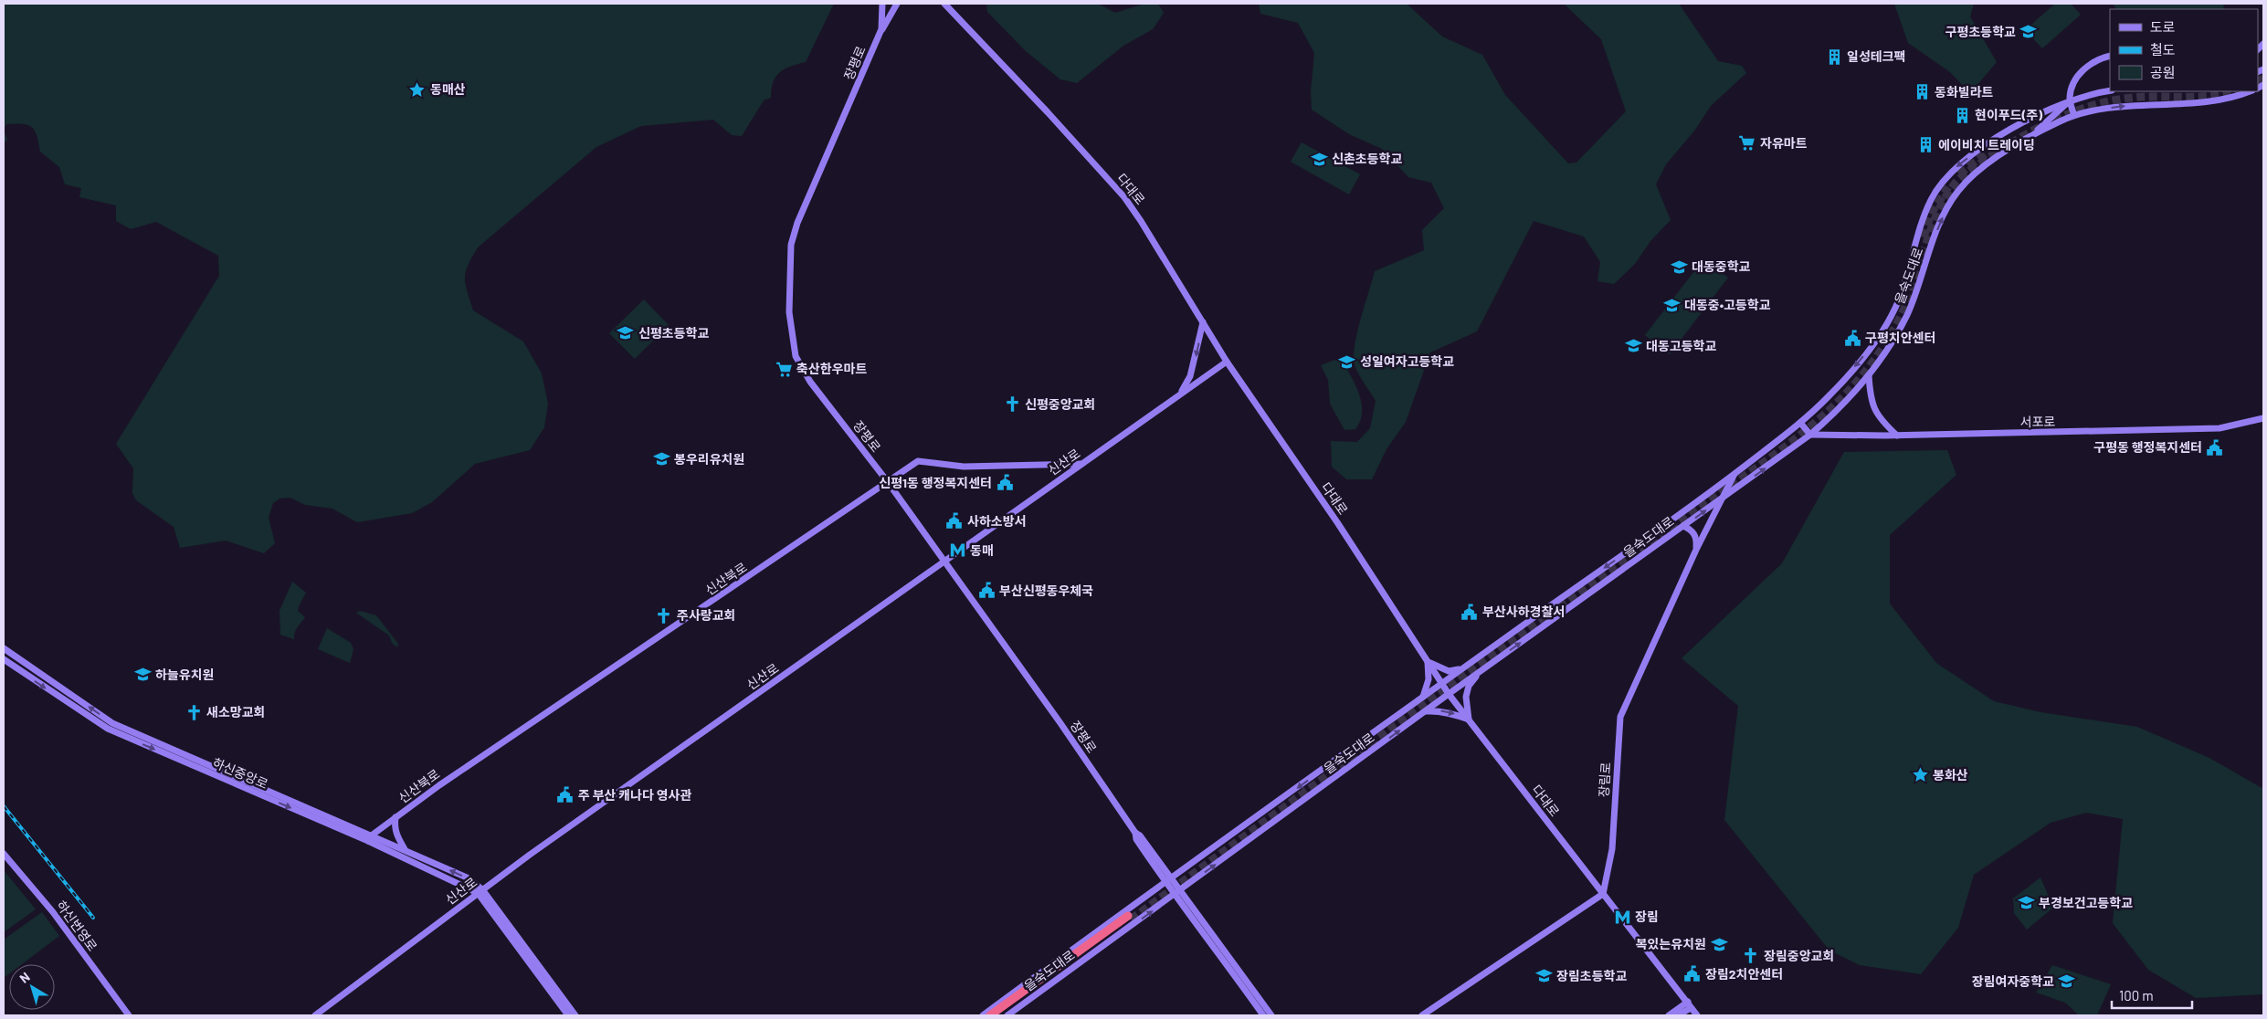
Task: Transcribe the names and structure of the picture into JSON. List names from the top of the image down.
{
  "streets": {
    "street": [
      "장평로",
      "다대로",
      "을숙도대로",
      "서포로",
      "신산로",
      "신산북로",
      "하신중앙로",
      "장림로",
      "하신번영로"
    ]
  },
  "crossings": [
    ["장평로", "을숙도대로"],
    ["장평로", "신산로"],
    ["장평로", "신산북로"],
    ["다대로", "을숙도대로"],
    ["다대로", "신산로"],
    ["다대로", "장림로"],
    ["을숙도대로", "서포로"],
    ["을숙도대로", "장림로"],
    ["신산로", "신산북로"],
    ["신산로", "하신중앙로"],
    ["신산북로", "하신중앙로"]
  ],
  "places": {
    "school or university": [
      "구평초등학교",
      "신촌초등학교",
      "대동중학교",
      "대동중•고등학교",
      "신평초등학교",
      "대동고등학교",
      "성일여자고등학교",
      "봉우리유치원",
      "하늘유치원",
      "부경보건고등학교",
      "복있는유치원",
      "장림초등학교",
      "장림여자중학교"
    ],
    "building": [
      "일성테크팩",
      "동화빌라트",
      "현이푸드(주)",
      "에이비치 트레이딩"
    ],
    "place": ["동매산", "봉화산"],
    "supermarket": ["자유마트", "축산한우마트"],
    "public building": [
      "구평치안센터",
      "구평동 행정복지센터",
      "신평1동 행정복지센터",
      "사하소방서",
      "부산신평동우체국",
      "부산사하경찰서",
      "주 부산 캐나다 영사관",
      "장림2치안센터"
    ],
    "church": [
      "신평중앙교회",
      "주사랑교회",
      "새소망교회",
      "장림중앙교회"
    ],
    "metro station": ["동매", "장림"]
  },
  "legend": ["도로", "철도", "공원"],
  "scale_bar": "100 m",
  "north": "top left"
}
